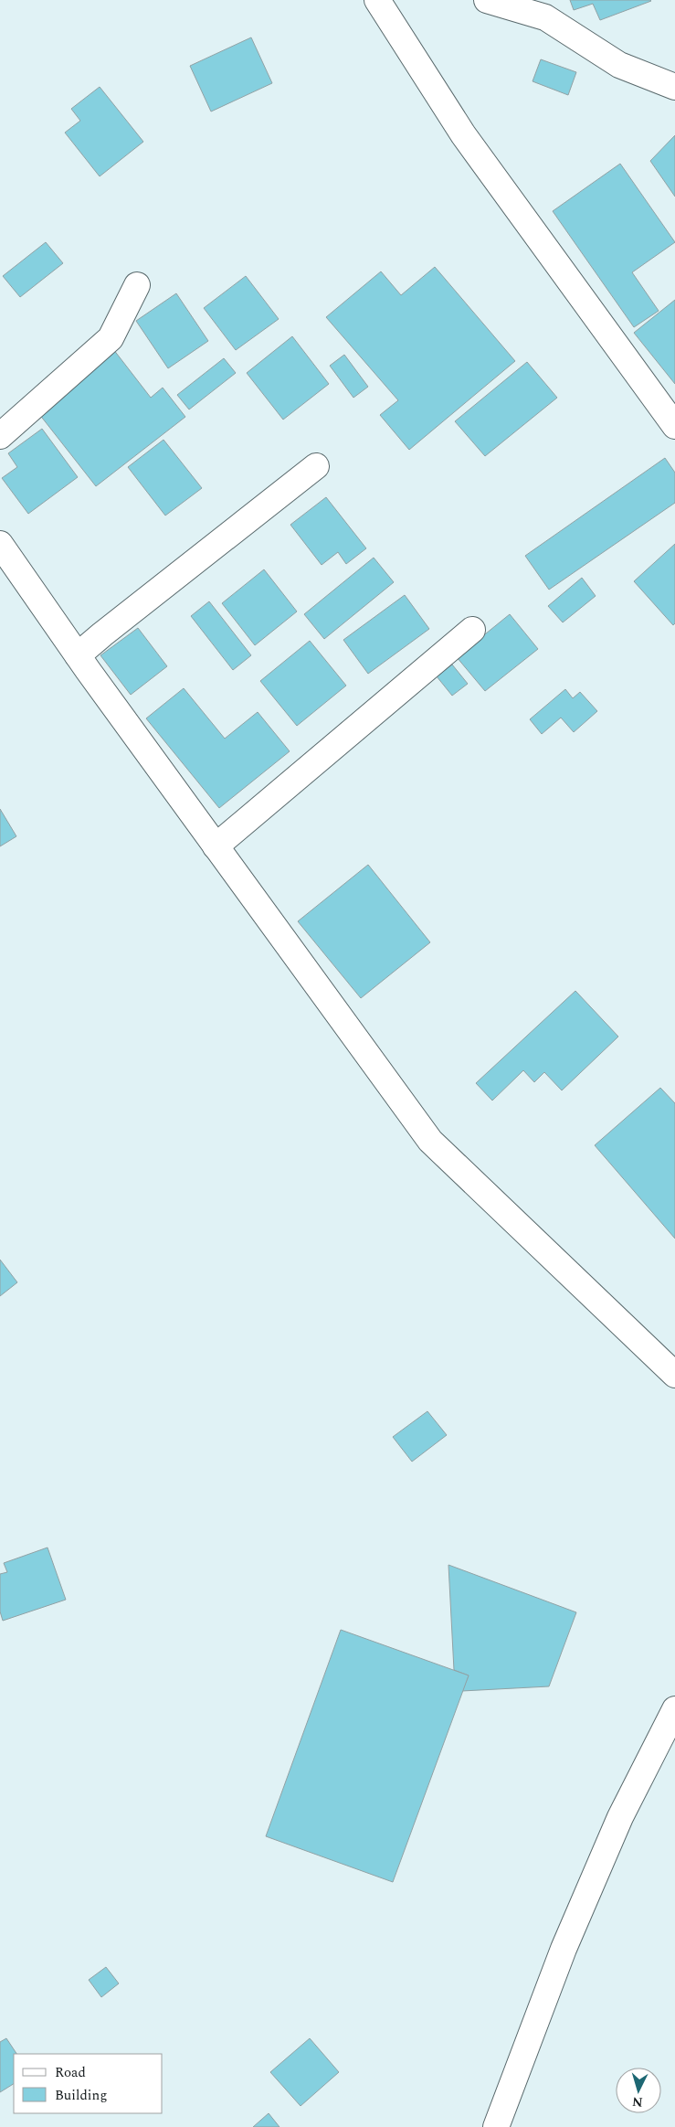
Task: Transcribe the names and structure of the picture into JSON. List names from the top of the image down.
{
  "legend": ["Road", "Building"],
  "north": "bottom"
}
